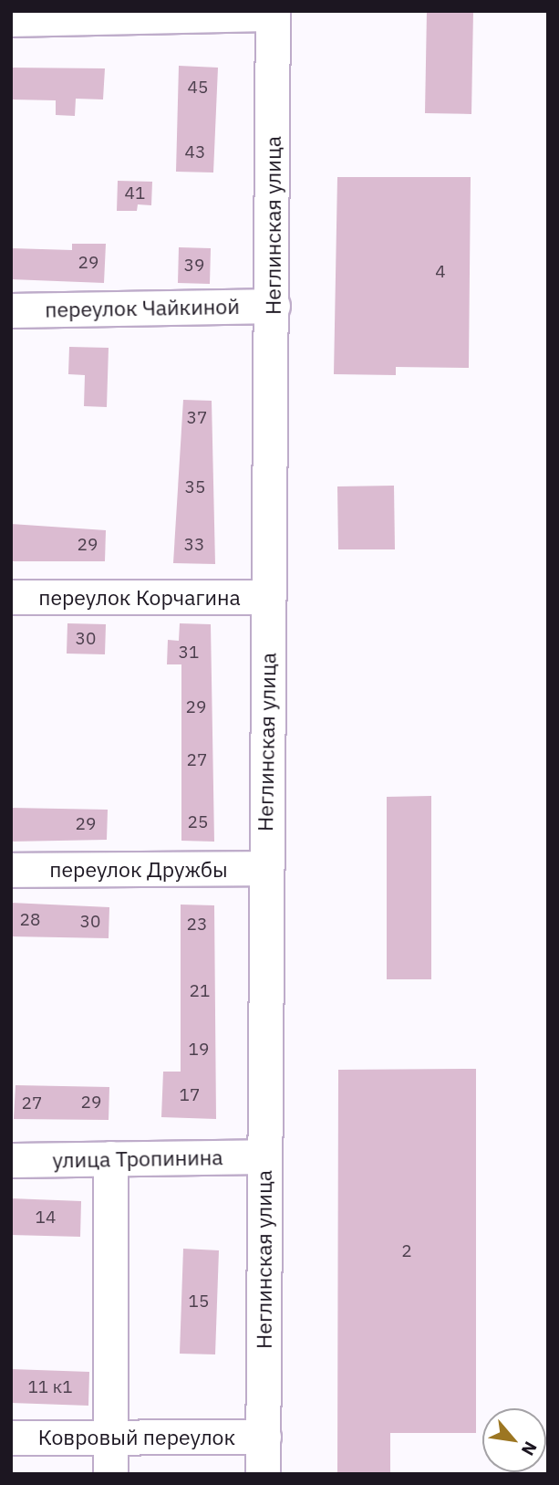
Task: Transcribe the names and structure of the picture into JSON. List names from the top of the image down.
{
  "streets": {
    "street": [
      "Неглинская улица",
      "переулок Чайкиной",
      "переулок Корчагина",
      "переулок Дружбы",
      "улица Тропинина",
      "Ковровый переулок"
    ]
  },
  "crossings": [
    ["Неглинская улица", "переулок Чайкиной"],
    ["Неглинская улица", "переулок Корчагина"],
    ["Неглинская улица", "переулок Дружбы"],
    ["Неглинская улица", "улица Тропинина"],
    ["Неглинская улица", "Ковровый переулок"]
  ],
  "house_numbers": [
    "45",
    "43",
    "41",
    "29",
    "39",
    "4",
    "37",
    "35",
    "29",
    "33",
    "30",
    "31",
    "29",
    "27",
    "25",
    "29",
    "28",
    "30",
    "23",
    "21",
    "19",
    "17",
    "29",
    "27",
    "14",
    "2",
    "15",
    "11 к1"
  ],
  "north": "bottom right"
}
